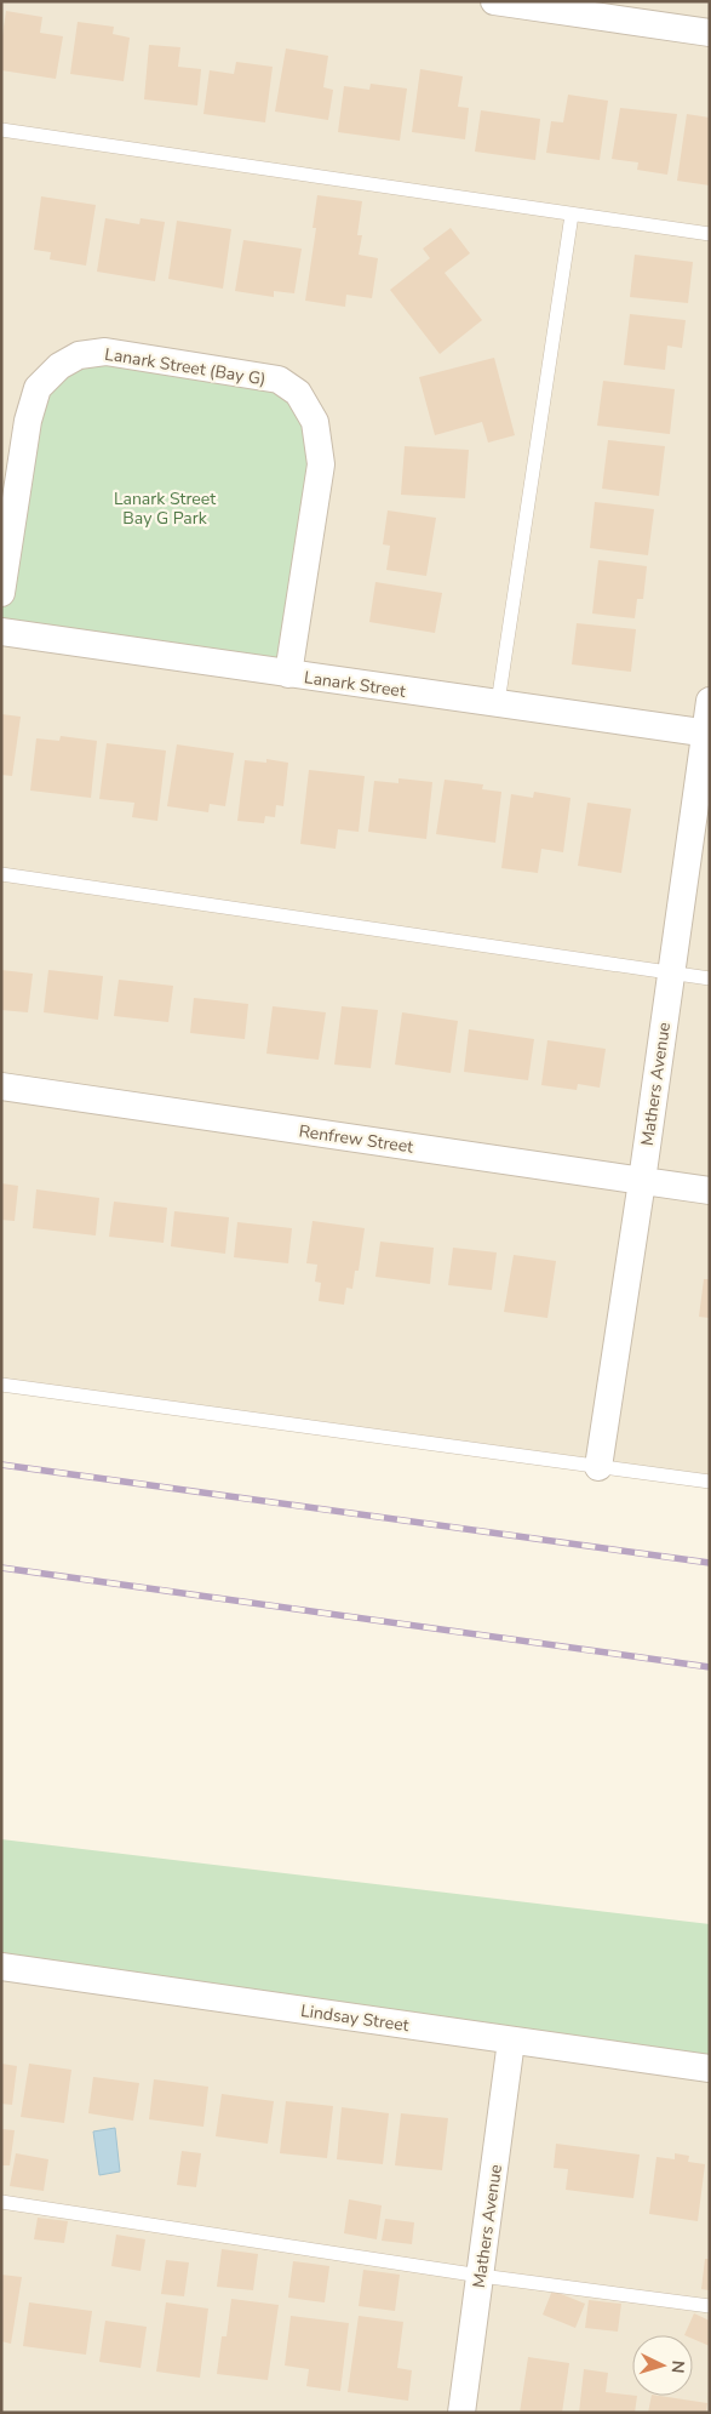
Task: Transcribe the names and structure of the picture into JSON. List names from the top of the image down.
{
  "streets": {
    "street": [
      "Lanark Street (Bay G)",
      "Lanark Street",
      "Mathers Avenue",
      "Renfrew Street",
      "Lindsay Street"
    ]
  },
  "crossings": [
    ["Lanark Street (Bay G)", "Lanark Street"],
    ["Lanark Street", "Mathers Avenue"],
    ["Mathers Avenue", "Renfrew Street"],
    ["Mathers Avenue", "Lindsay Street"]
  ],
  "parks": ["Lanark Street Bay G Park"],
  "north": "right"
}
